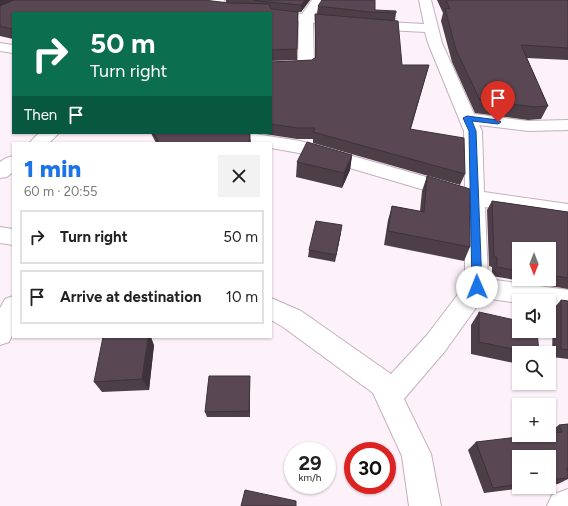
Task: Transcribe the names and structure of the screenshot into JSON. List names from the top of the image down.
{
  "north": "bottom",
  "page": {
    "turn": ["50 m", "Turn right"],
    "then": "Then",
    "heading": ["1 min", "60 m · 20:55"],
    "list": [
      {
        "name": "Turn right",
        "value": "50 m"
      },
      {
        "name": "Arrive at destination",
        "value": "10 m"
      }
    ],
    "map_buttons": ["+", "−"],
    "speed": "29 km/h",
    "limit": "30"
  }
}
